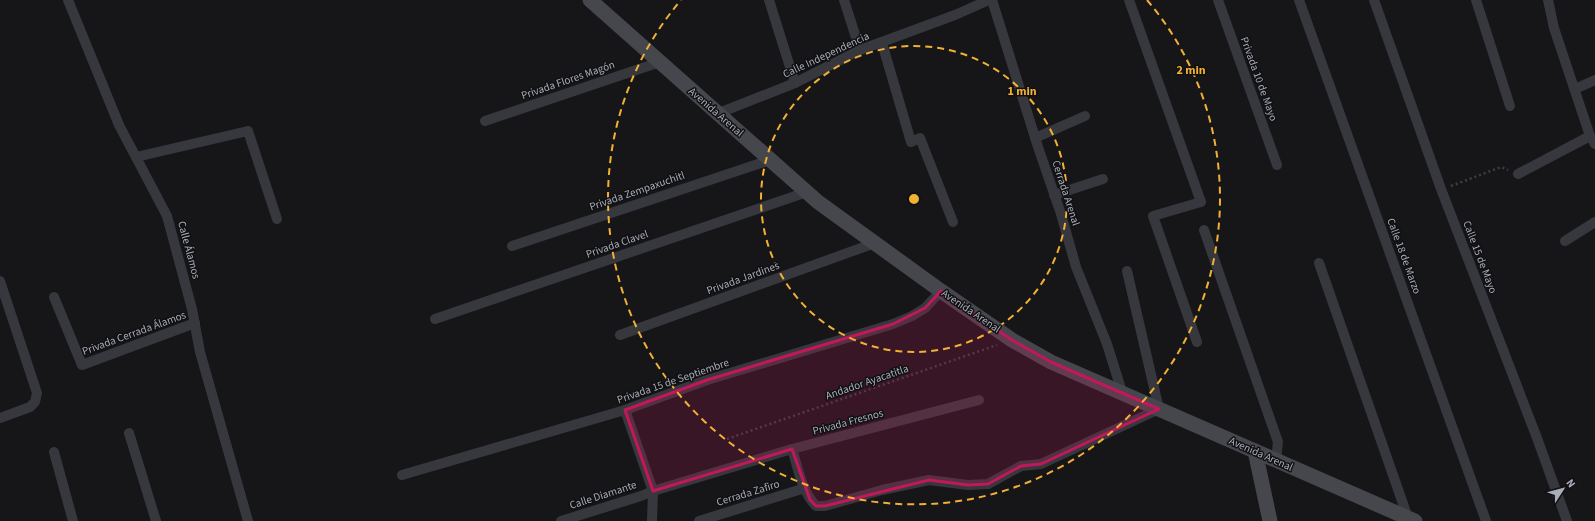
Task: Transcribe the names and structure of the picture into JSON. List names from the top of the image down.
{
  "streets": {
    "main road": ["Avenida Arenal"],
    "street": [
      "Calle Independencia",
      "Privada 10 de Mayo",
      "Privada Flores Magón",
      "Privada Zempaxuchitl",
      "Cerrada Arenal",
      "Privada Clavel",
      "Calle Álamos",
      "Calle 18 de Marzo",
      "Calle 15 de Mayo",
      "Privada Jardines",
      "Privada Cerrada Álamos",
      "Privada 15 de Septiembre",
      "Privada Fresnos",
      "Cerrada Zafiro",
      "Calle Diamante"
    ],
    "path": ["Andador Ayacatitla"]
  },
  "crossings": [
    ["Calle Independencia", "Avenida Arenal"],
    ["Privada Flores Magón", "Avenida Arenal"],
    ["Avenida Arenal", "Privada Zempaxuchitl"],
    ["Avenida Arenal", "Cerrada Arenal"],
    ["Avenida Arenal", "Privada Clavel"],
    ["Avenida Arenal", "Privada Jardines"],
    ["Avenida Arenal", "Privada 15 de Septiembre"],
    ["Avenida Arenal", "Andador Ayacatitla"],
    ["Calle Álamos", "Privada Cerrada Álamos"],
    ["Privada Fresnos", "Calle Diamante"]
  ],
  "north": "top right",
  "rings": ["2 min", "1 min"]
}
